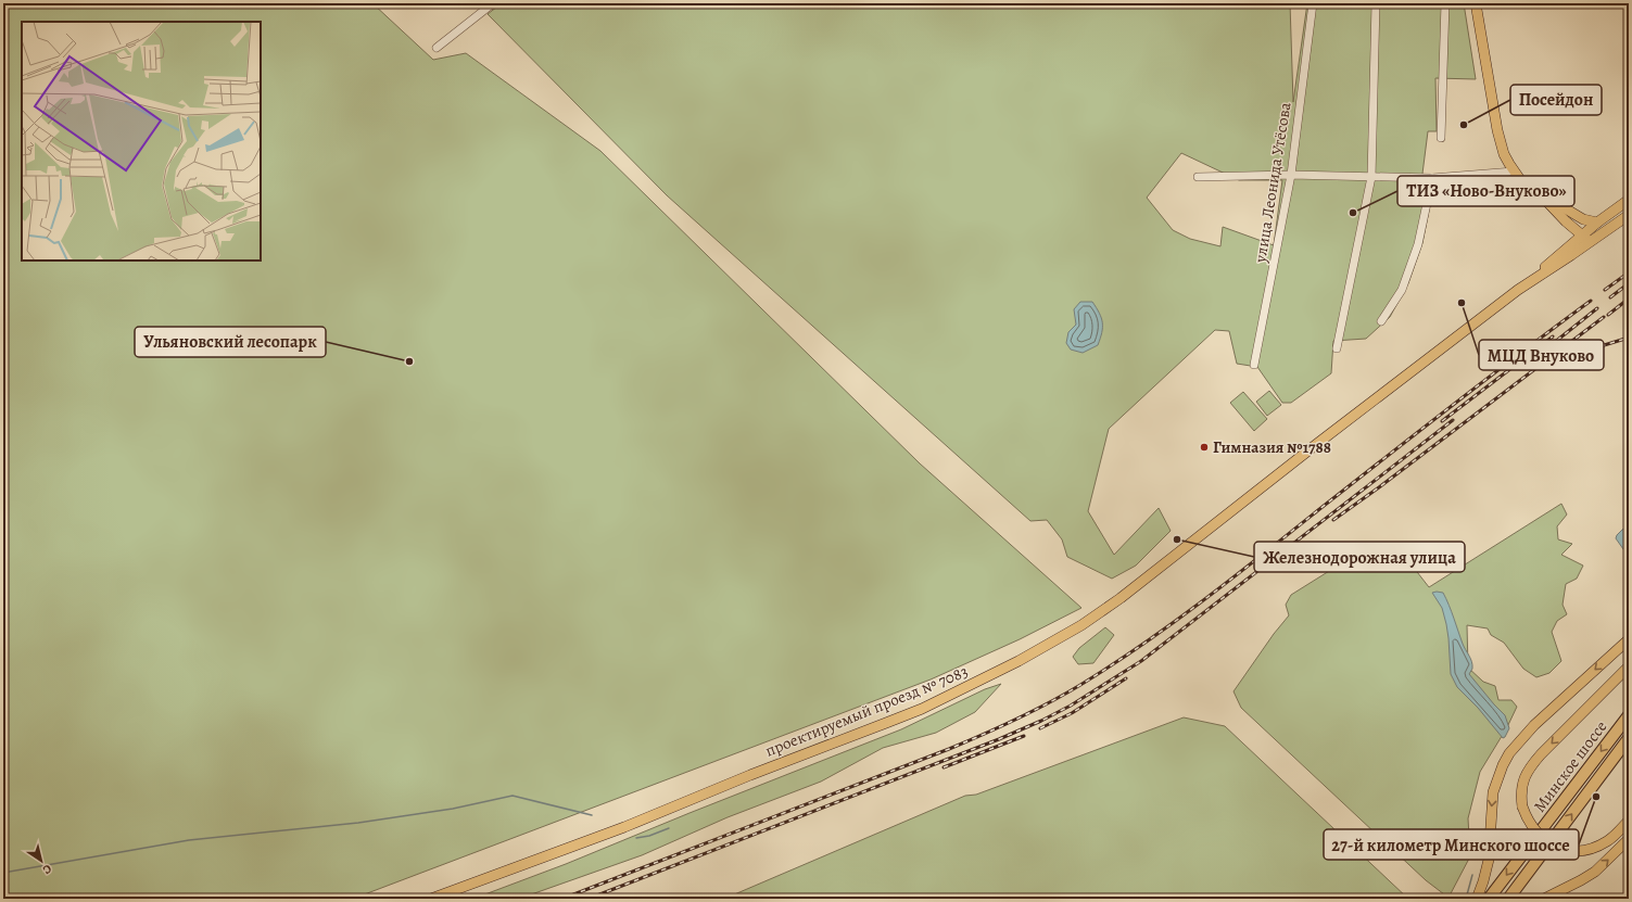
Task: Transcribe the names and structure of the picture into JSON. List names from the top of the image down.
{
  "streets": {
    "highway": ["Минское шоссе"],
    "main road": ["проектируемый проезд № 7083"],
    "street": ["улица Леонида Утёсова"]
  },
  "places": [
    "Посейдон",
    "ТИЗ «Ново-Внуково»",
    "МЦД Внуково",
    "Ульяновский лесопарк",
    "Гимназия №1788",
    "Железнодорожная улица",
    "27-й километр Минского шоссе"
  ],
  "north": "bottom right"
}
